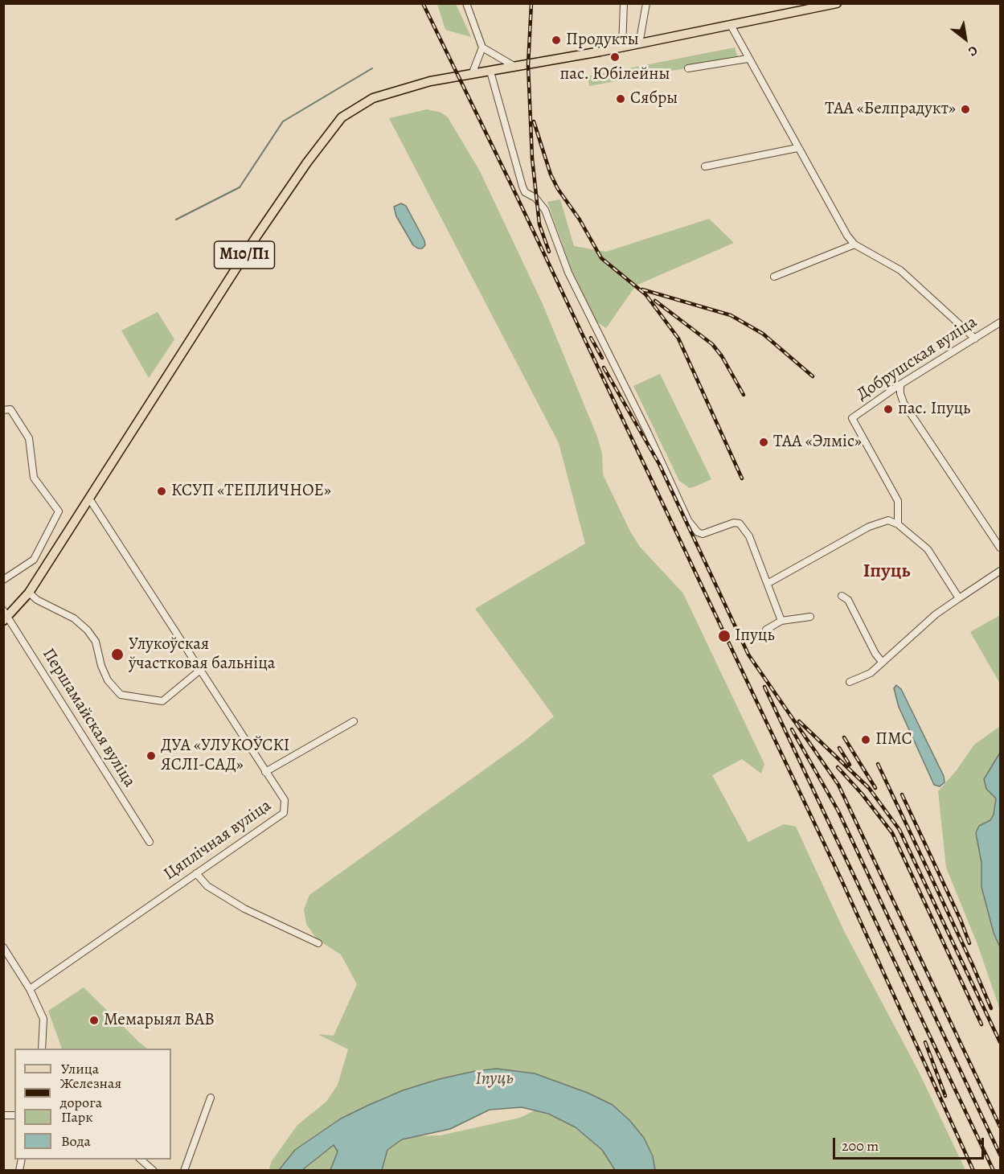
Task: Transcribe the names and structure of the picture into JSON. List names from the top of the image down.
{
  "streets": {
    "main road": ["М10/П1"],
    "street": ["Добрушская вуліца", "Першамайская вуліца", "Цяплічная вуліца"]
  },
  "crossings": [
    ["М10/П1", "Першамайская вуліца"],
    ["М10/П1", "Цяплічная вуліца"]
  ],
  "districts": ["Іпуць"],
  "water": ["Іпуць"],
  "places": [
    "Продукты",
    "пас. Юбілейны",
    "Сябры",
    "ТАА «Белпрадукт»",
    "пас. Іпуць",
    "ТАА «Элміс»",
    "КСУП «ТЕПЛИЧНОЕ»",
    "Іпуць",
    "Улукоўская ўчастковая бальніца",
    "ПМС",
    "ДУА «УЛУКОЎСКІ ЯСЛІ-САД»",
    "Мемарыял ВАВ"
  ],
  "legend": [
    "Улица",
    "Железная дорога",
    "Парк",
    "Вода"
  ],
  "scale_bar": "200 m",
  "north": "bottom right"
}
